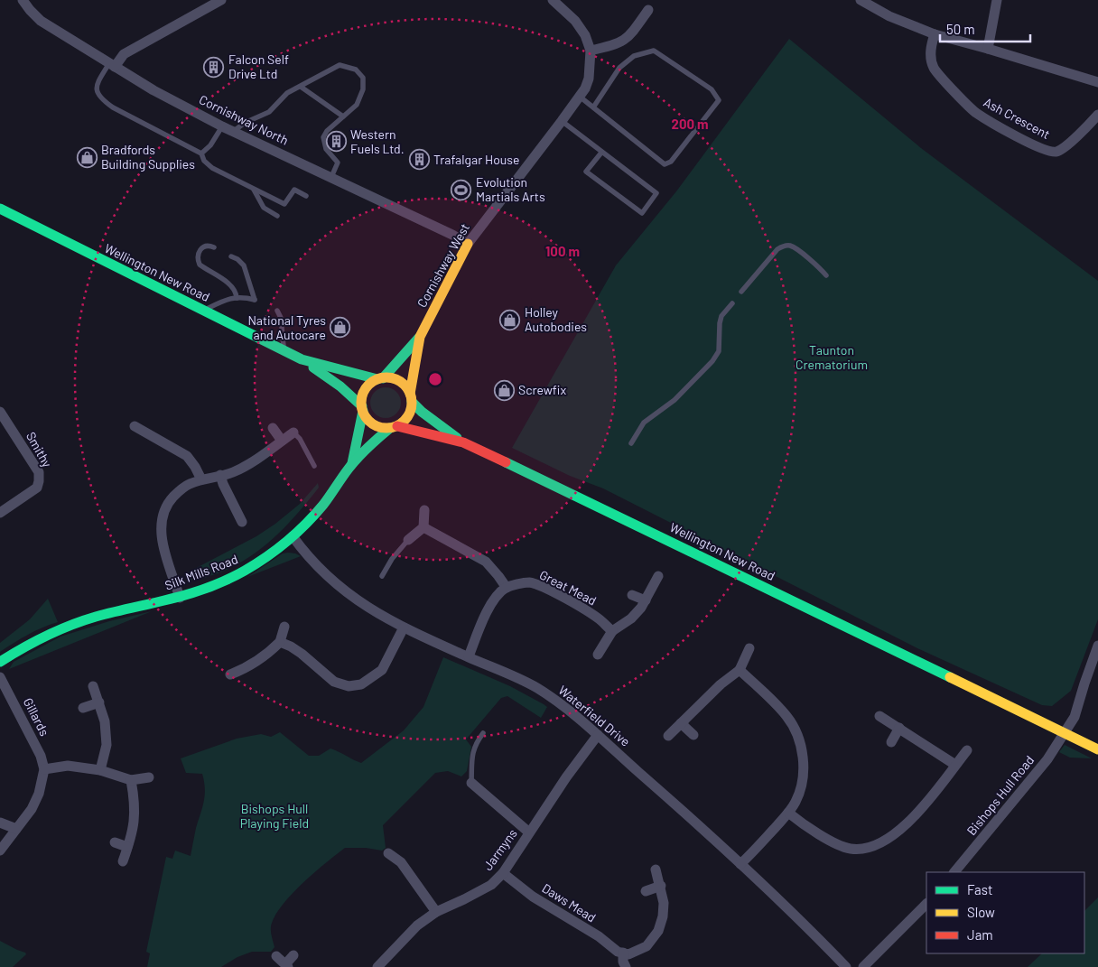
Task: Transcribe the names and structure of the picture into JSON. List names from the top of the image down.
{
  "streets": {
    "main road": ["Cornishway West", "Wellington New Road", "Silk Mills Road"],
    "street": [
      "Ash Crescent",
      "Cornishway North",
      "Smithy",
      "Great Mead",
      "Waterfield Drive",
      "Gillards",
      "Bishops Hull Road",
      "Jarmyns",
      "Daws Mead"
    ]
  },
  "crossings": [
    ["Cornishway North", "Cornishway West"],
    ["Cornishway West", "Wellington New Road"],
    ["Cornishway West", "Silk Mills Road"],
    ["Wellington New Road", "Silk Mills Road"],
    ["Wellington New Road", "Bishops Hull Road"],
    ["Silk Mills Road", "Waterfield Drive"],
    ["Waterfield Drive", "Jarmyns"],
    ["Jarmyns", "Daws Mead"]
  ],
  "parks": ["Taunton Crematorium", "Bishops Hull Playing Field"],
  "places": {
    "building": ["Falcon Self Drive Ltd", "Western Fuels Ltd.", "Trafalgar House"],
    "shop": [
      "Bradfords Building Supplies",
      "Holley Autobodies",
      "National Tyres and Autocare",
      "Screwfix"
    ],
    "sports": ["Evolution Martials Arts"]
  },
  "legend": ["Fast", "Slow", "Jam"],
  "scale_bar": "50 m",
  "rings": ["200 m", "100 m"]
}
